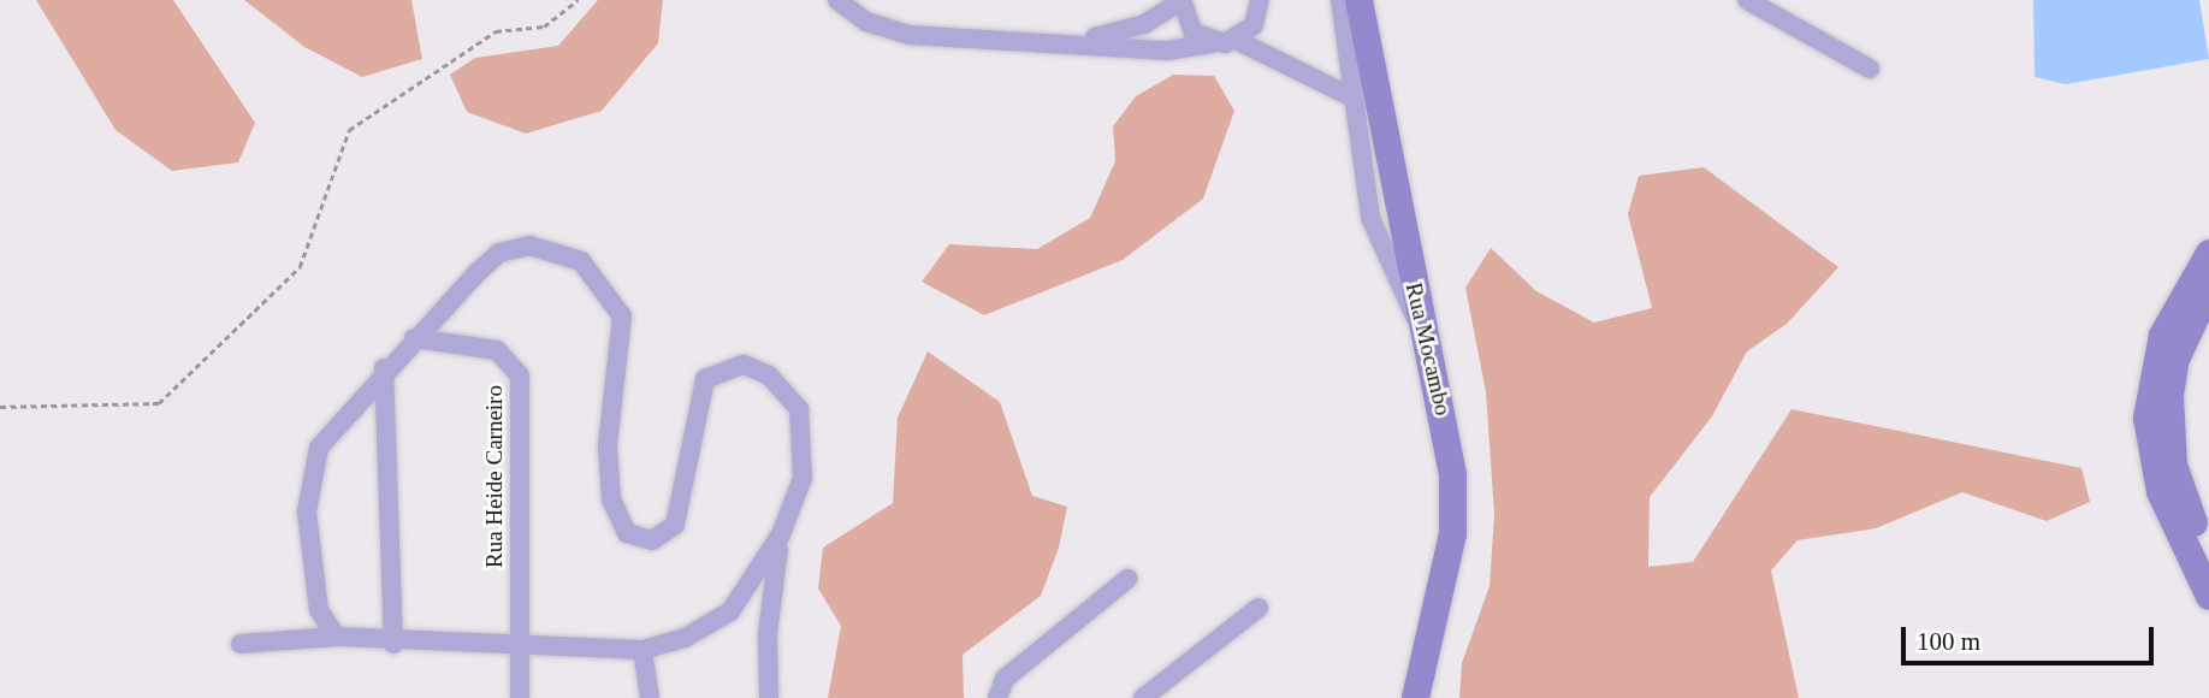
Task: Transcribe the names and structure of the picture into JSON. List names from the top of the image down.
{
  "streets": {
    "main road": ["Rua Mocambo"],
    "street": ["Rua Heide Carneiro"]
  },
  "scale_bar": "100 m"
}
